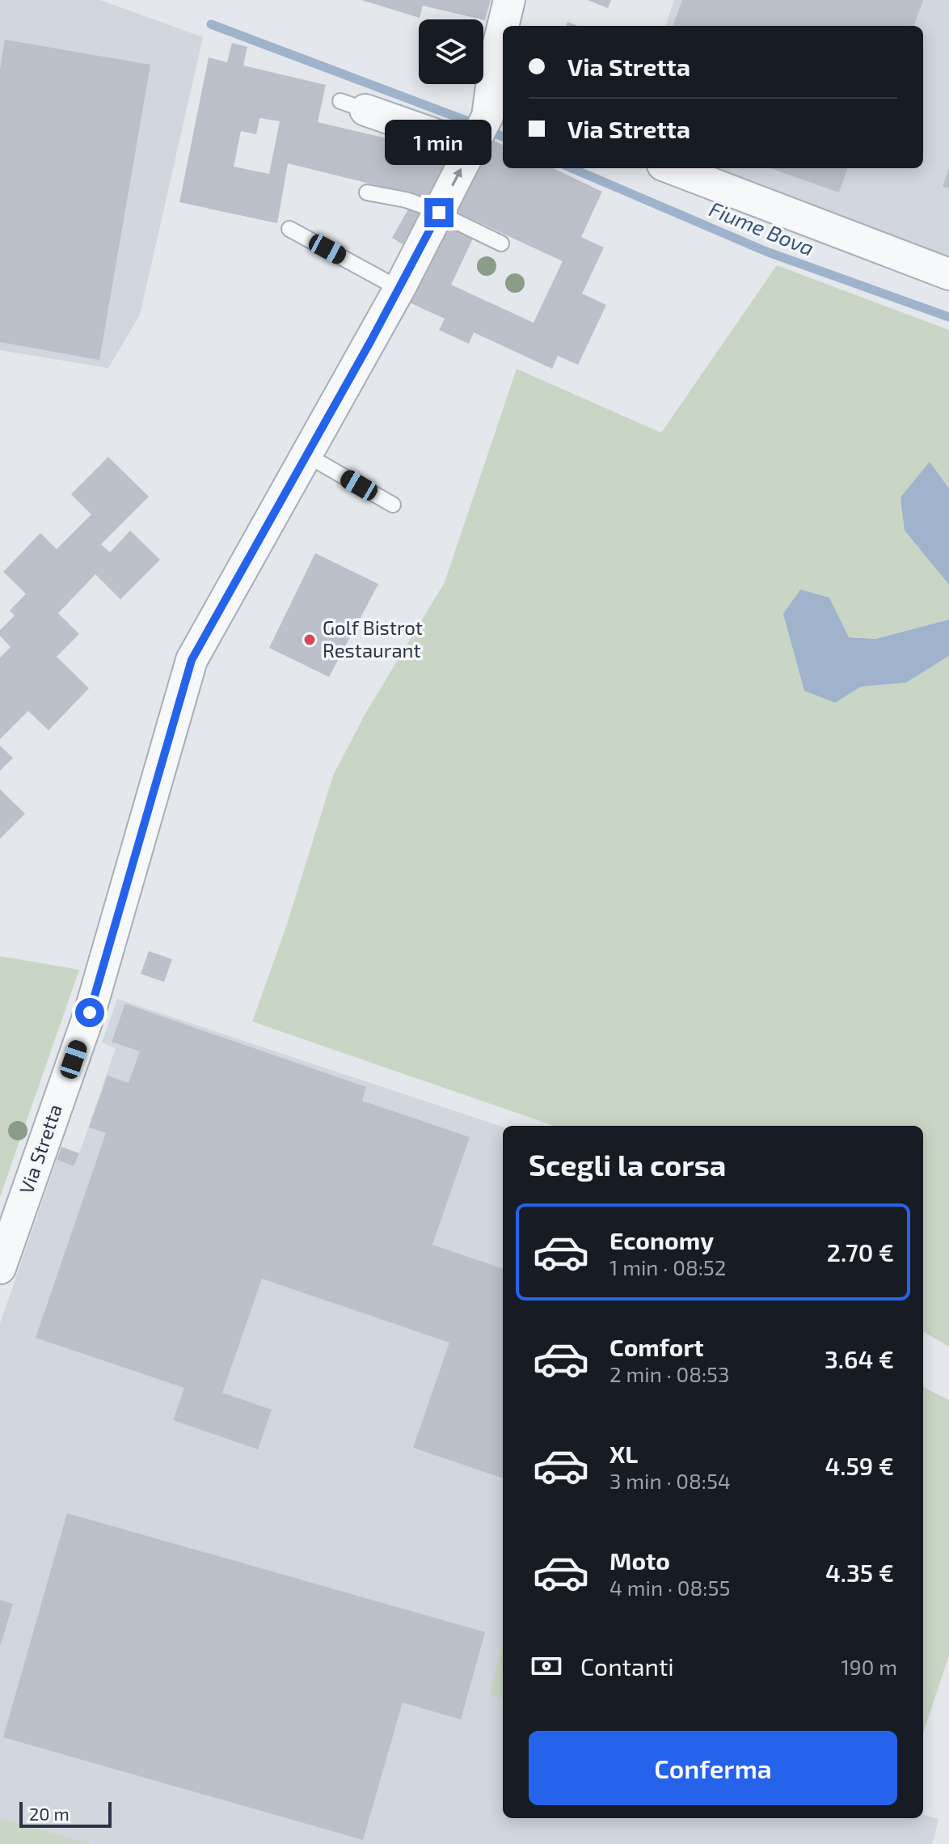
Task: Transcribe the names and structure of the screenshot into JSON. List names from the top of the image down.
{
  "streets": {
    "street": ["Via Stretta"]
  },
  "water": ["Fiume Bova"],
  "places": ["Golf Bistrot Restaurant"],
  "scale_bar": "20 m",
  "page": {
    "banner": ["Via Stretta", "Via Stretta"],
    "bubble": "1 min",
    "heading": "Scegli la corsa",
    "list": [
      {
        "name": "Economy",
        "note": "1 min · 08:52",
        "value": "2.70 €"
      },
      {
        "name": "Comfort",
        "note": "2 min · 08:53",
        "value": "3.64 €"
      },
      {
        "name": "XL",
        "note": "3 min · 08:54",
        "value": "4.59 €"
      },
      {
        "name": "Moto",
        "note": "4 min · 08:55",
        "value": "4.35 €"
      }
    ],
    "pay": ["Contanti", "190 m"],
    "buttons": "Conferma",
    "scale": "20 m"
  }
}
